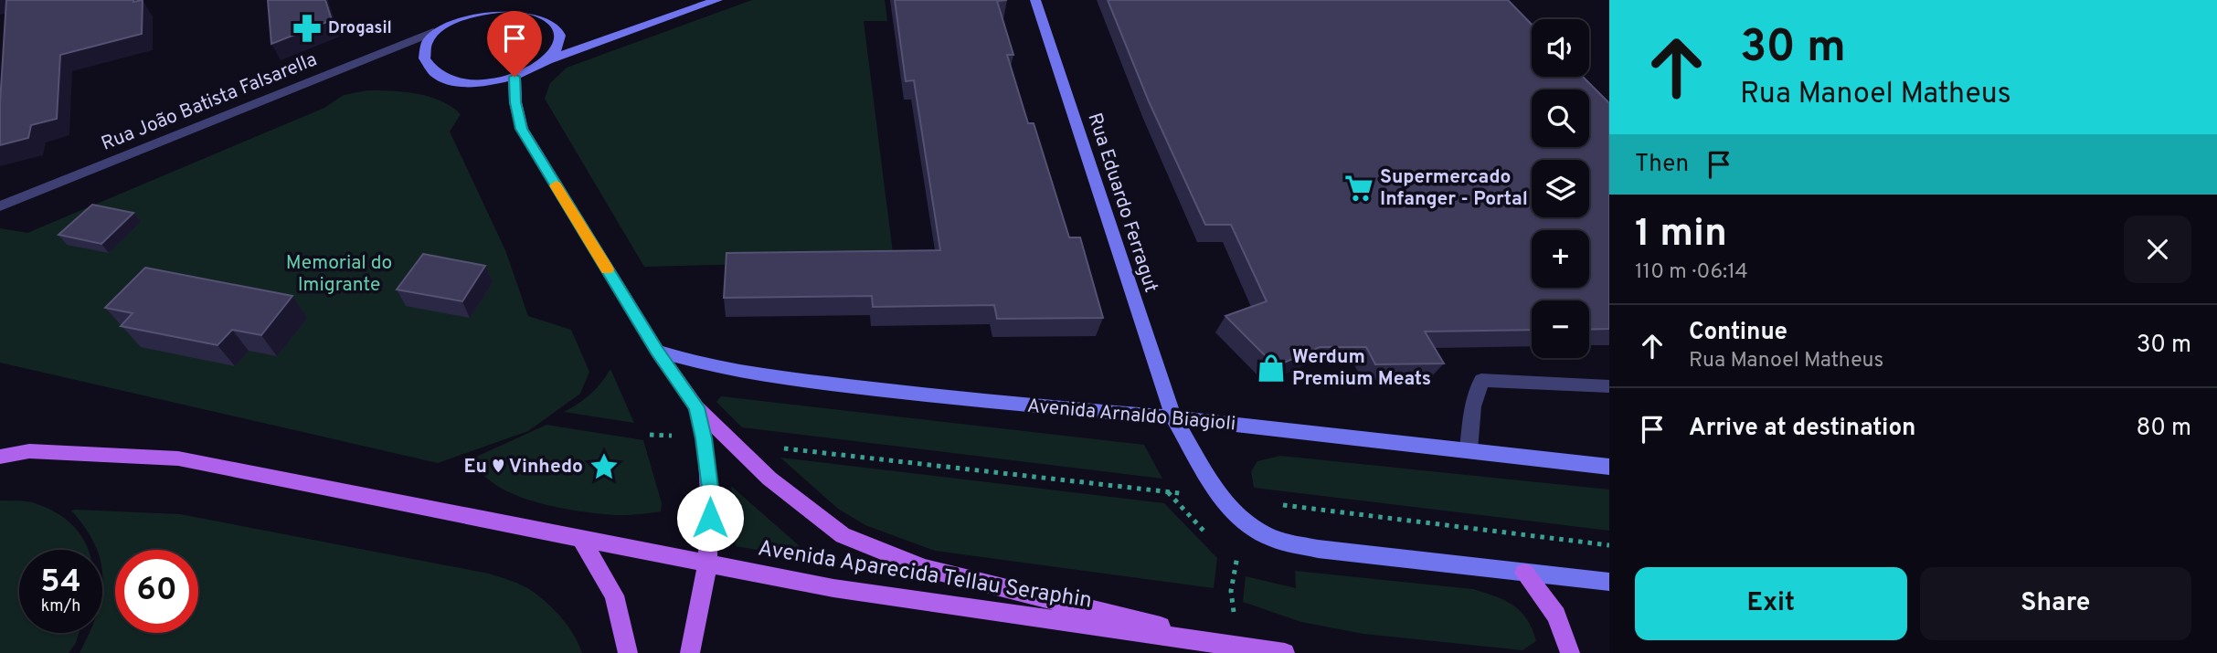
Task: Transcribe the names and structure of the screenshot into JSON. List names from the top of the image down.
{
  "streets": {
    "main road": ["Rua Eduardo Ferragut", "Avenida Arnaldo Biagioli", "Avenida Aparecida Tellau Seraphin"],
    "street": ["Rua João Batista Falsarella"]
  },
  "crossings": [
    ["Rua Eduardo Ferragut", "Avenida Arnaldo Biagioli"]
  ],
  "parks": ["Memorial do Imigrante"],
  "places": {
    "pharmacy": ["Drogasil"],
    "supermarket": ["Supermercado Infanger - Portal"],
    "shop": ["Werdum Premium Meats"],
    "place": ["Eu ♥ Vinhedo"]
  },
  "page": {
    "turn": ["30 m", "Rua Manoel Matheus"],
    "map_buttons": ["+", "−"],
    "then": "Then",
    "heading": ["1 min", "110 m · 06:14"],
    "list": [
      {
        "name": "Continue",
        "note": "Rua Manoel Matheus",
        "value": "30 m"
      },
      {
        "name": "Arrive at destination",
        "value": "80 m"
      }
    ],
    "speed": "54 km/h",
    "limit": "60",
    "buttons": ["Exit", "Share"]
  }
}
